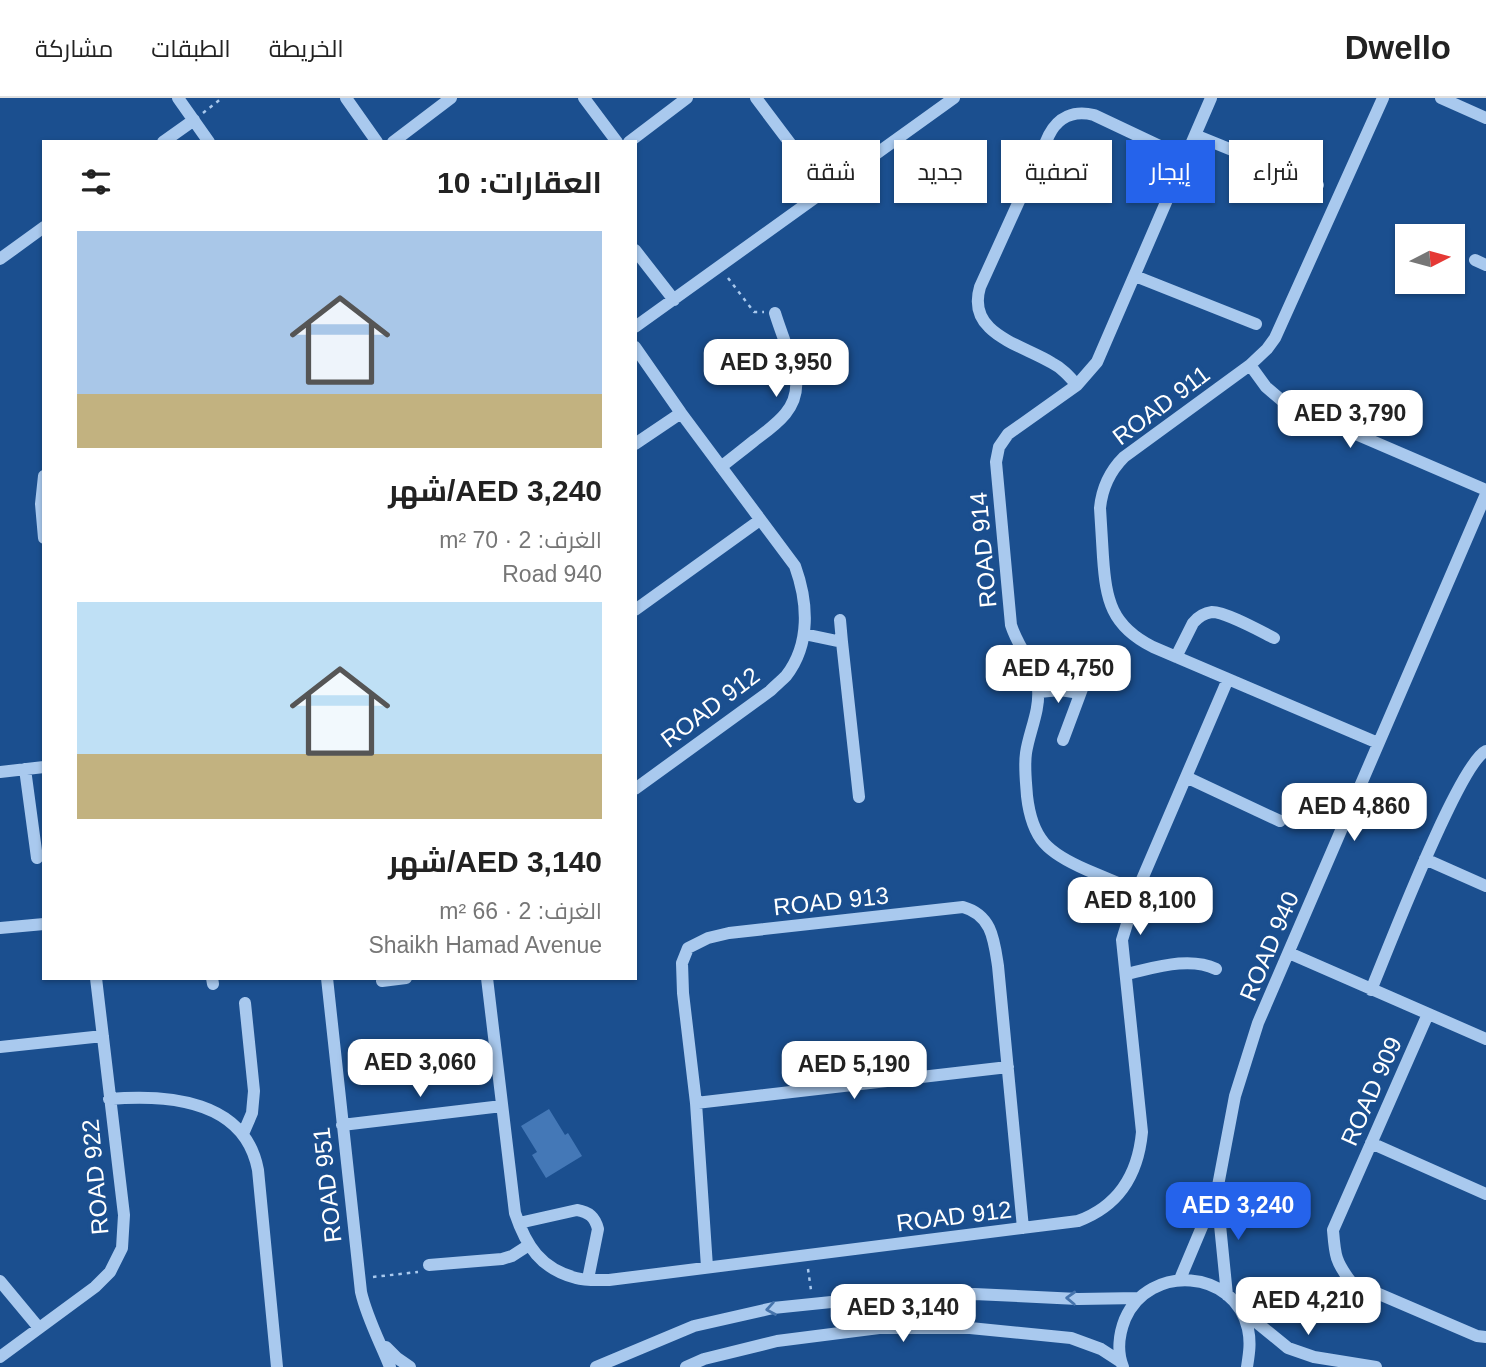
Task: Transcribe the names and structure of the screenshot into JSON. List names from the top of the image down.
{
  "streets": {
    "street": [
      "ROAD 911",
      "ROAD 914",
      "ROAD 912",
      "ROAD 913",
      "ROAD 940",
      "ROAD 909",
      "ROAD 922",
      "ROAD 951"
    ]
  },
  "crossings": [
    ["ROAD 911", "ROAD 912"],
    ["ROAD 911", "ROAD 940"],
    ["ROAD 912", "ROAD 913"]
  ],
  "north": "right",
  "page": {
    "header": "Dwello",
    "nav": ["الخريطة", "الطبقات", "مشاركة"],
    "chip": [
      "شراء",
      "إيجار",
      "تصفية",
      "جديد",
      "شقة"
    ],
    "heading": "العقارات: 10",
    "list": [
      {
        "name": "AED 3,240/شهر",
        "note": "الغرف: 2 · 70 m² · Road 940"
      },
      {
        "name": "AED 3,140/شهر",
        "note": "الغرف: 2 · 66 m² · Shaikh Hamad Avenue"
      }
    ],
    "price": [
      "AED 3,950",
      "AED 3,790",
      "AED 4,750",
      "AED 4,860",
      "AED 8,100",
      "AED 3,060",
      "AED 5,190",
      "AED 3,240",
      "AED 4,210",
      "AED 3,140"
    ]
  }
}
